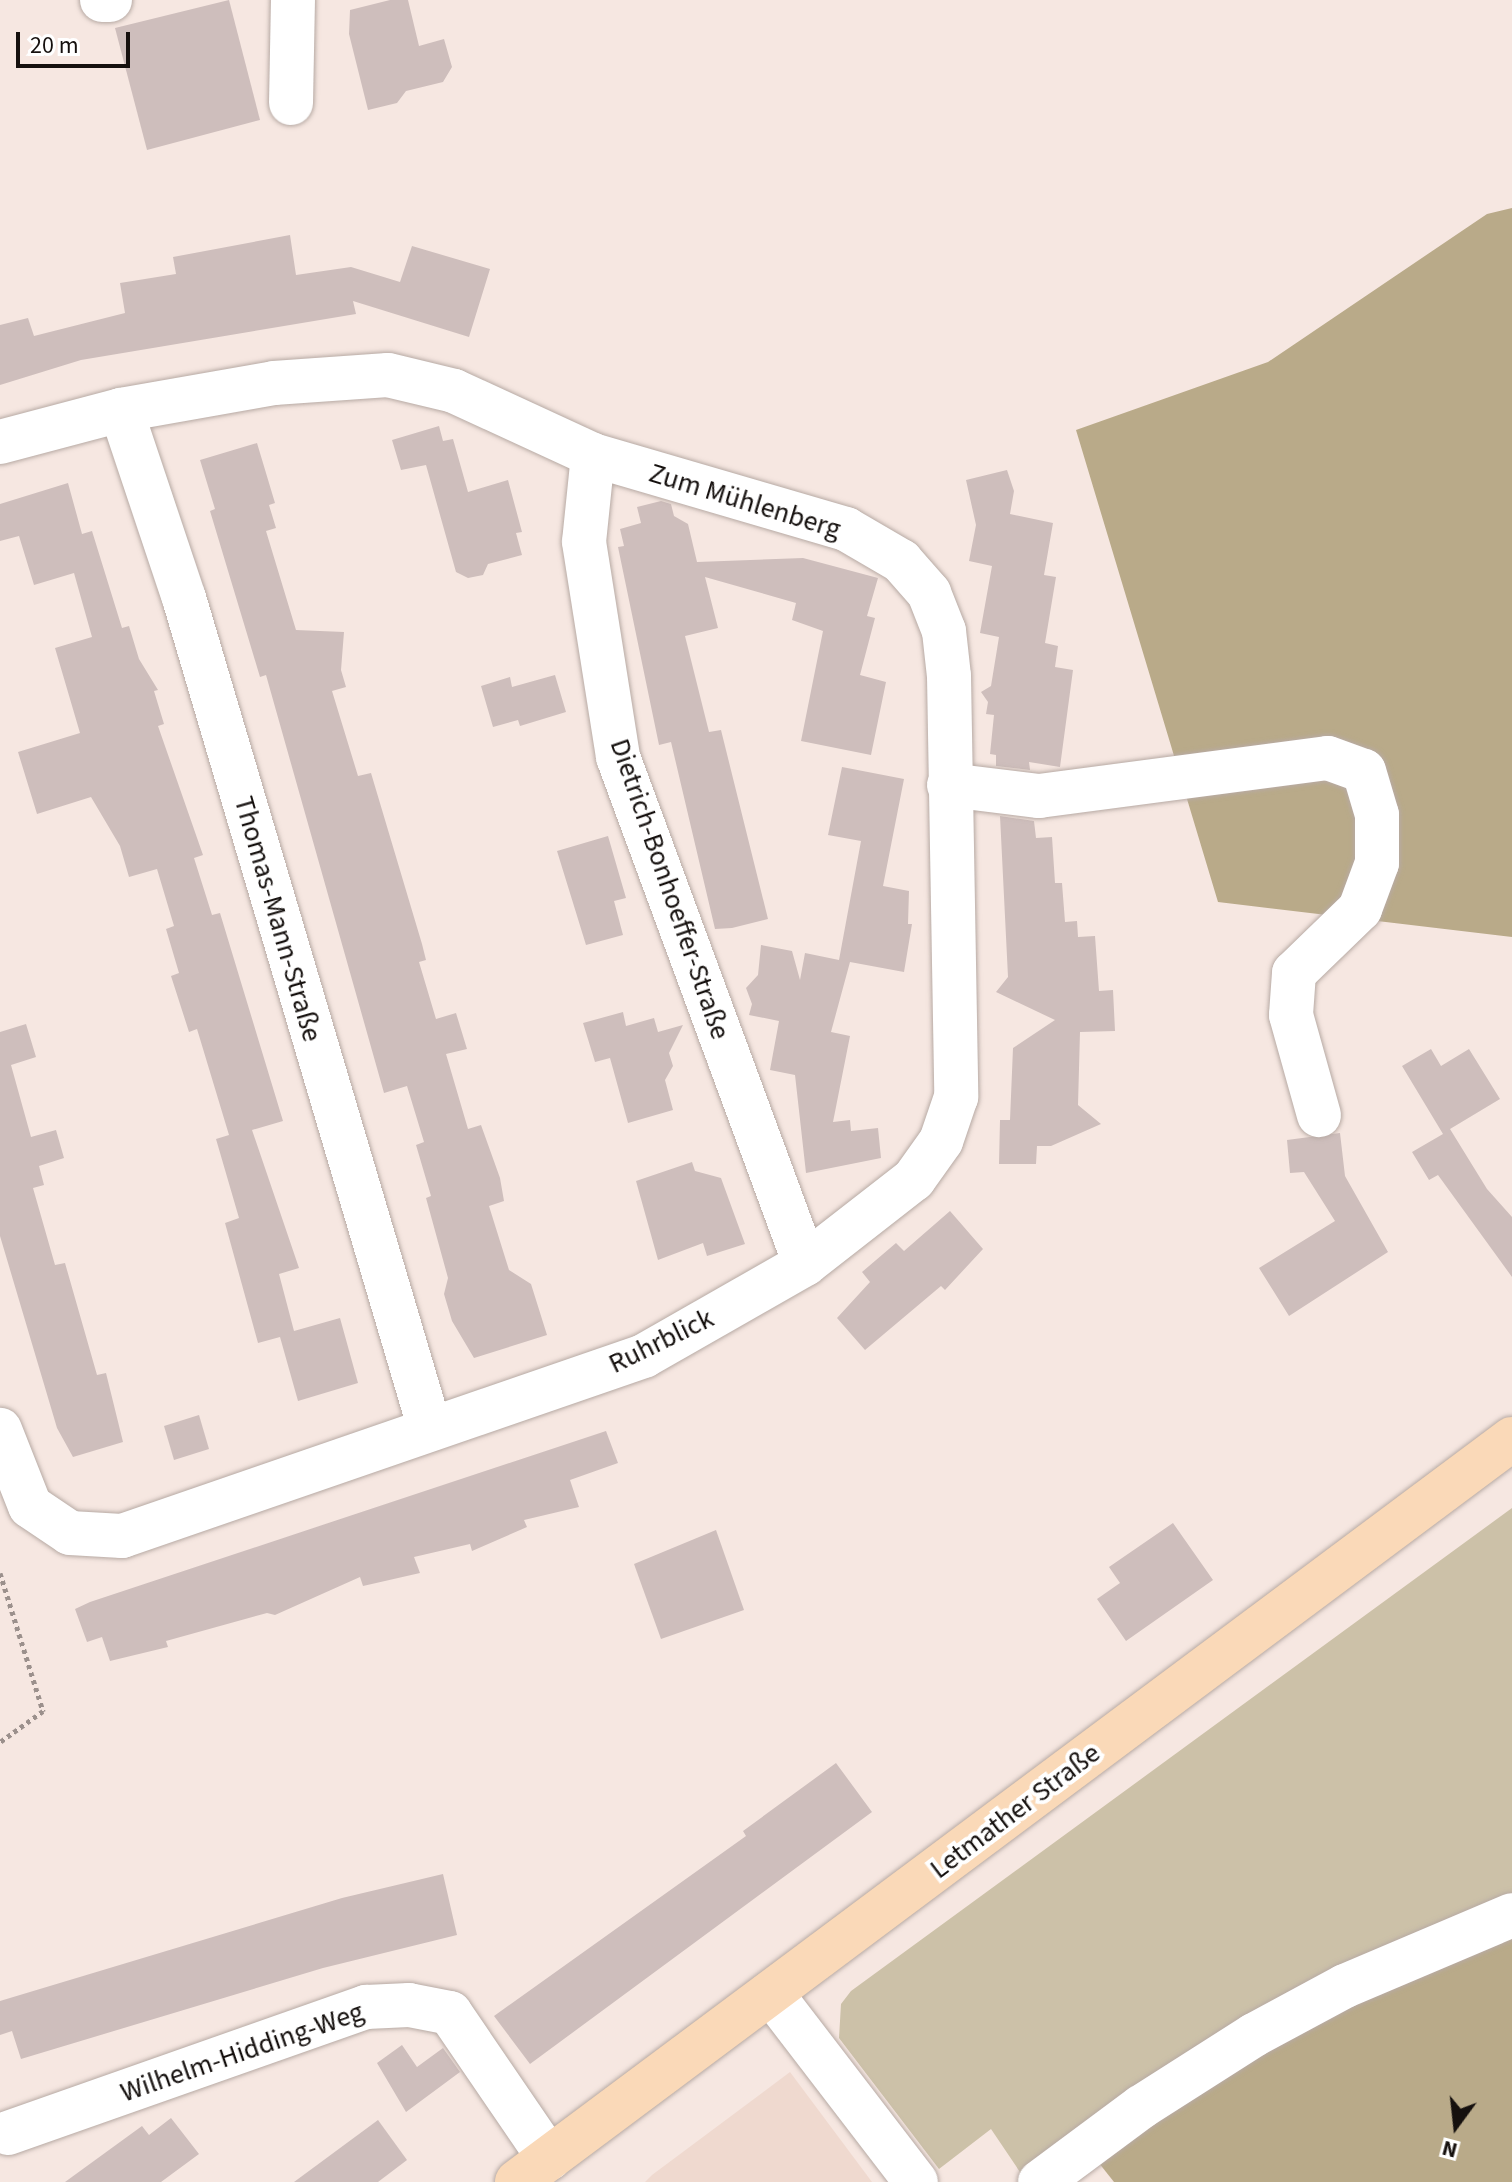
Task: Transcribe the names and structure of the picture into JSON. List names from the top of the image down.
{
  "streets": {
    "main road": ["Letmather Straße"],
    "street": [
      "Zum Mühlenberg",
      "Dietrich-Bonhoeffer-Straße",
      "Thomas-Mann-Straße",
      "Ruhrblick",
      "Wilhelm-Hidding-Weg"
    ]
  },
  "crossings": [
    ["Zum Mühlenberg", "Dietrich-Bonhoeffer-Straße"],
    ["Zum Mühlenberg", "Thomas-Mann-Straße"],
    ["Zum Mühlenberg", "Ruhrblick"],
    ["Dietrich-Bonhoeffer-Straße", "Ruhrblick"],
    ["Thomas-Mann-Straße", "Ruhrblick"],
    ["Letmather Straße", "Wilhelm-Hidding-Weg"]
  ],
  "scale_bar": "20 m",
  "north": "bottom"
}
